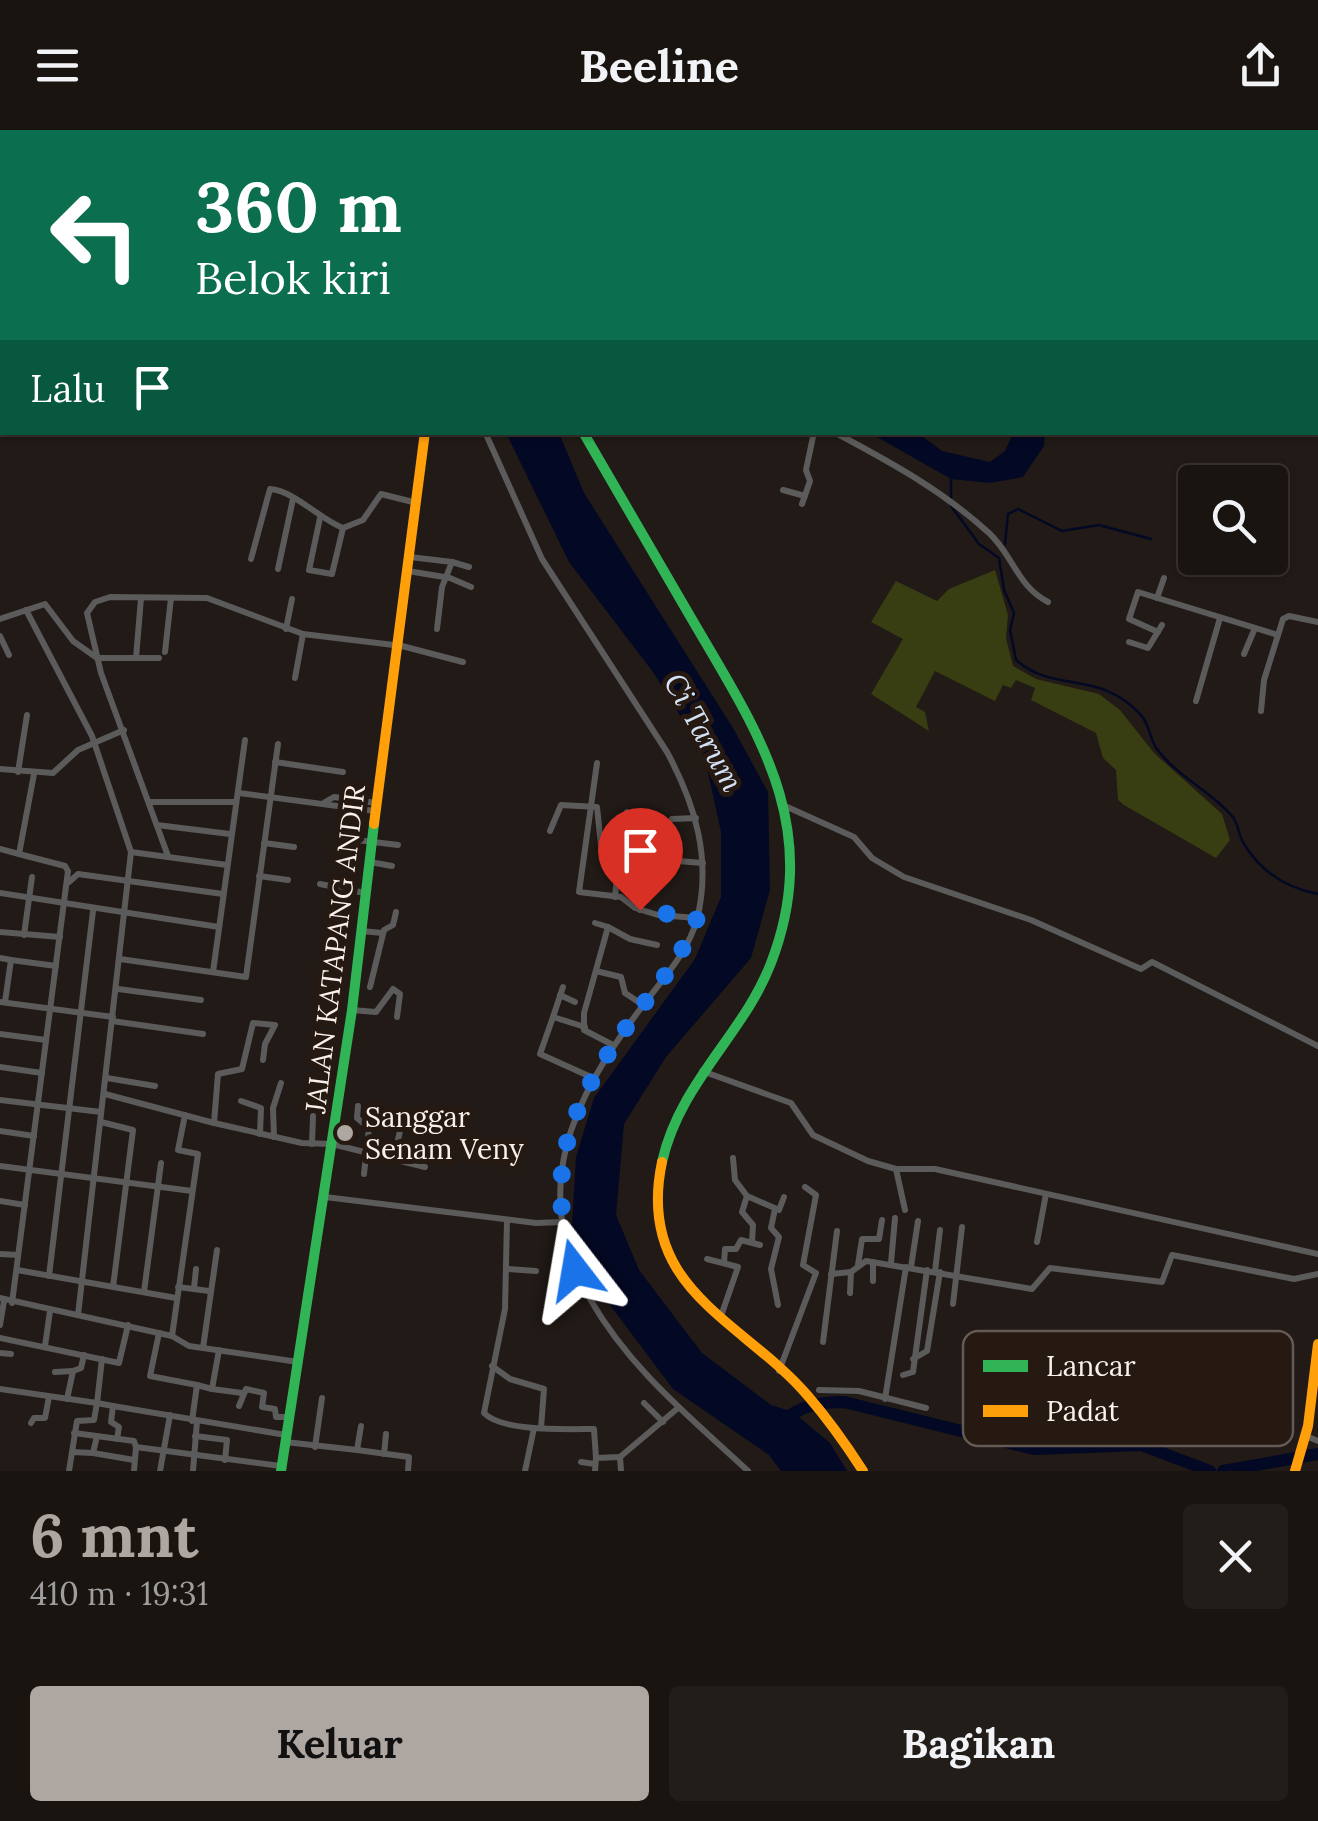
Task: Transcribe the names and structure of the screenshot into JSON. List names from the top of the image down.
{
  "streets": {
    "street": ["JALAN KATAPANG ANDIR"]
  },
  "water": ["Ci Tarum"],
  "places": ["Sanggar Senam Veny"],
  "legend": ["Lancar", "Padat"],
  "page": {
    "header": "Beeline",
    "turn": ["360 m", "Belok kiri"],
    "then": "Lalu",
    "heading": ["6 mnt", "410 m · 19:31"],
    "buttons": ["Keluar", "Bagikan"]
  }
}
